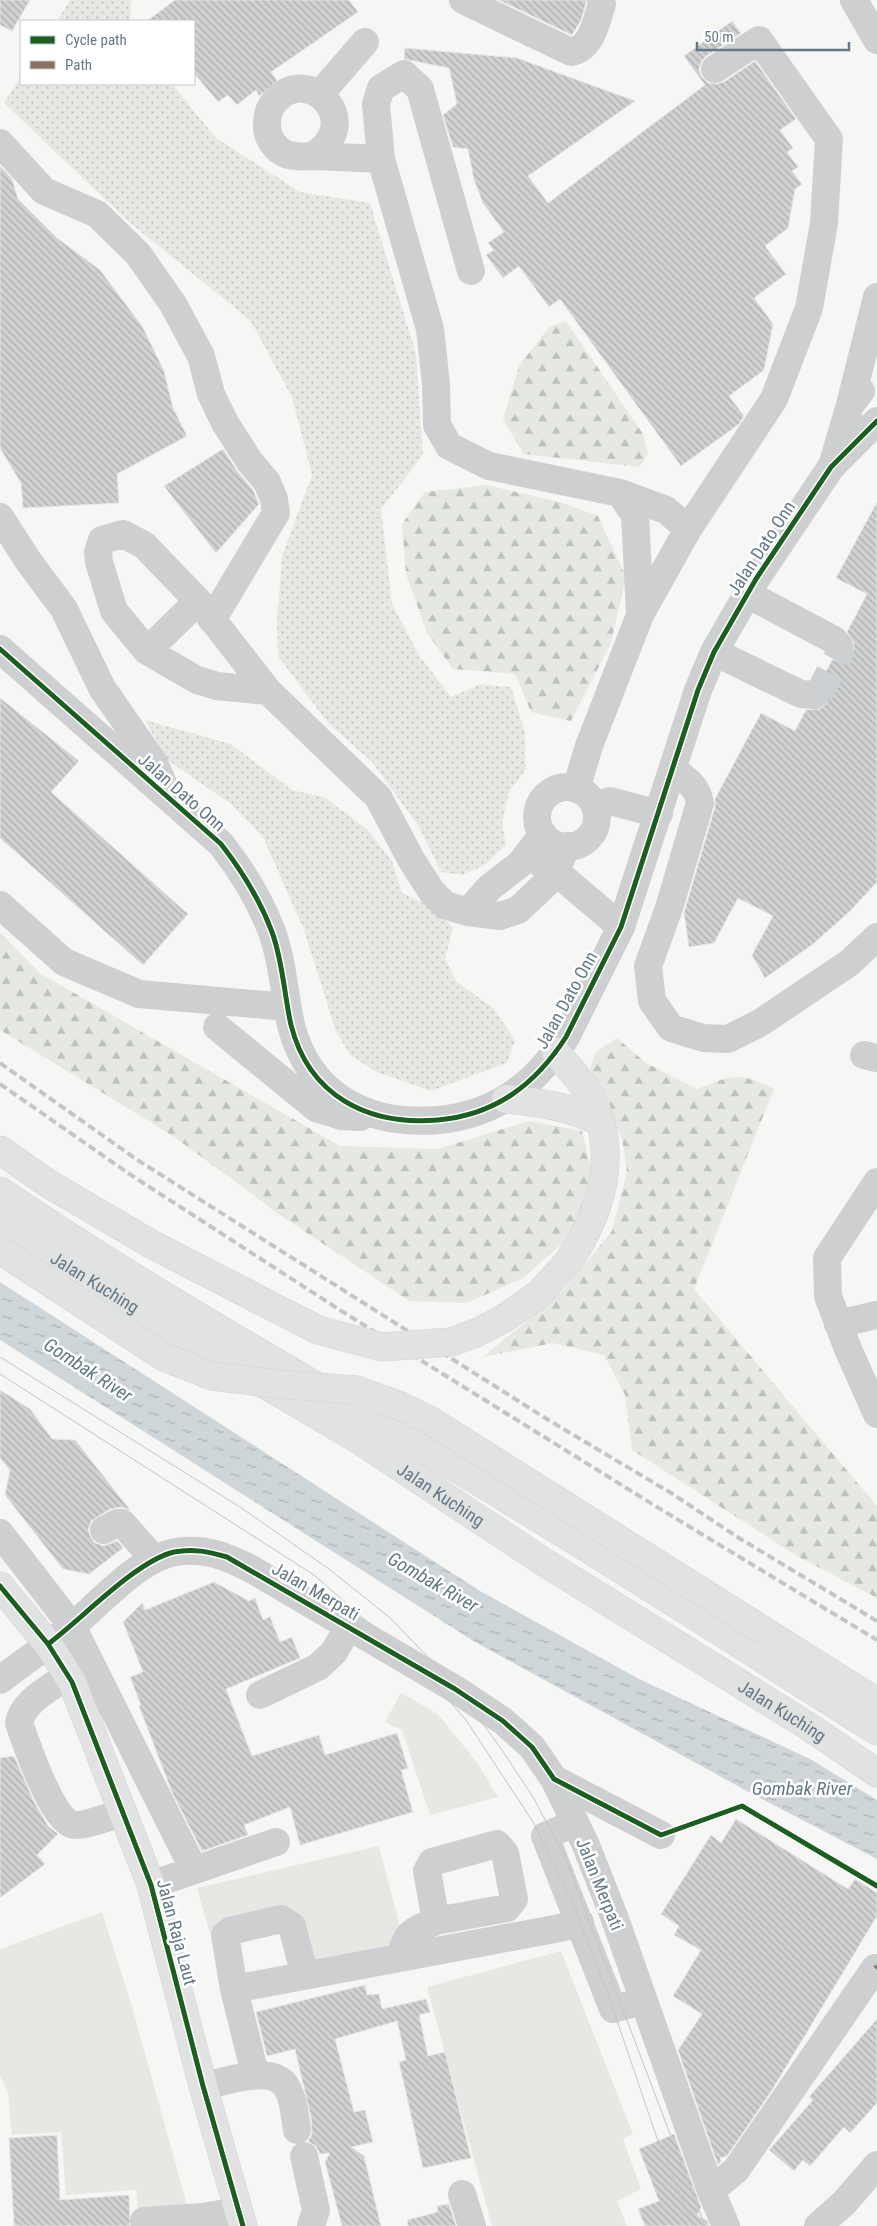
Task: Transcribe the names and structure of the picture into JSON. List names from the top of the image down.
{
  "streets": {
    "main road": ["Jalan Kuching", "Jalan Raja Laut"],
    "street": ["Jalan Dato Onn", "Jalan Merpati"]
  },
  "crossings": [
    ["Jalan Merpati", "Jalan Raja Laut"]
  ],
  "water": ["Gombak River"],
  "legend": ["Cycle path", "Path"],
  "scale_bar": "50 m"
}
